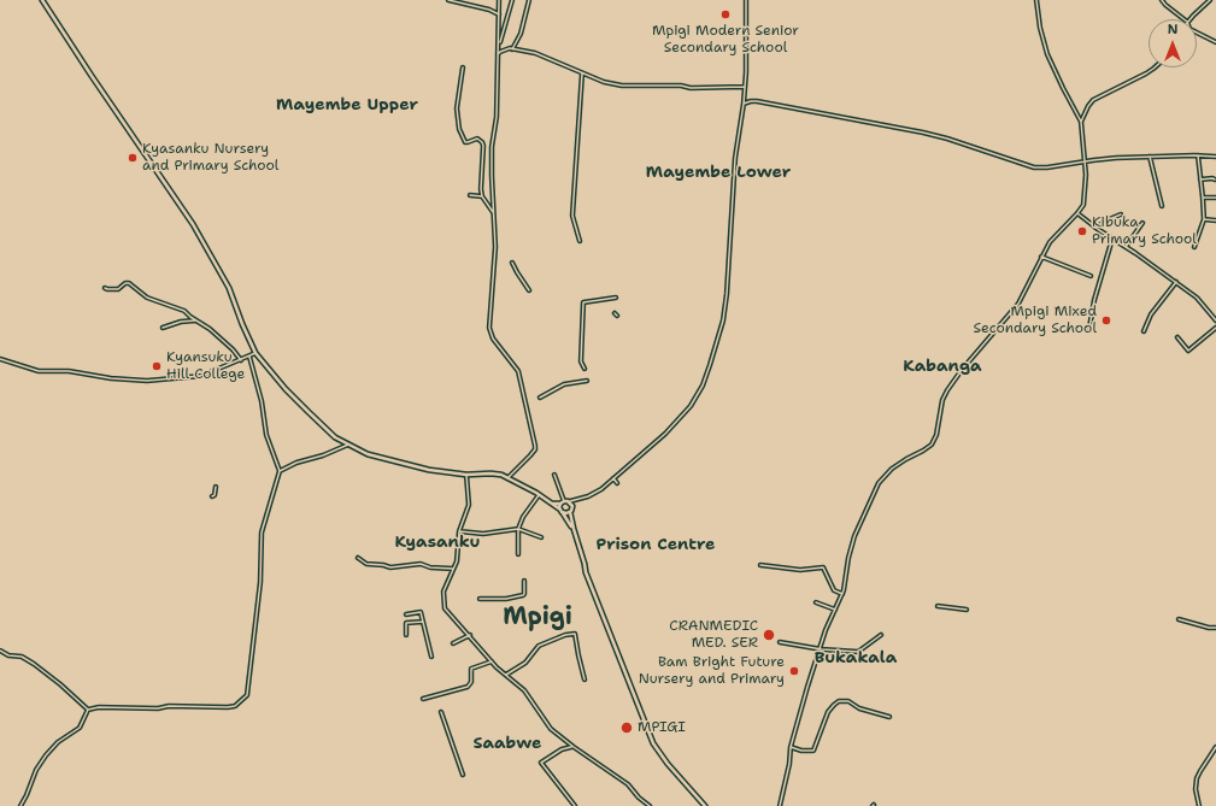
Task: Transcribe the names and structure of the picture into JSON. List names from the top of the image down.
{
  "districts": [
    "Mayembe Upper",
    "Mayembe Lower",
    "Kabanga",
    "Kyasanku",
    "Prison Centre",
    "Mpigi",
    "Bukakala",
    "Saabwe"
  ],
  "places": [
    "Mpigi Modern Senior Secondary School",
    "Kyasanku Nursery and Primary School",
    "Kibuka Primary School",
    "Mpigi Mixed Secondary School",
    "Kyansuku Hill College",
    "CRANMEDIC MED. SER",
    "Bam Bright Future Nursery and Primary",
    "MPIGI"
  ],
  "north": "top"
}
